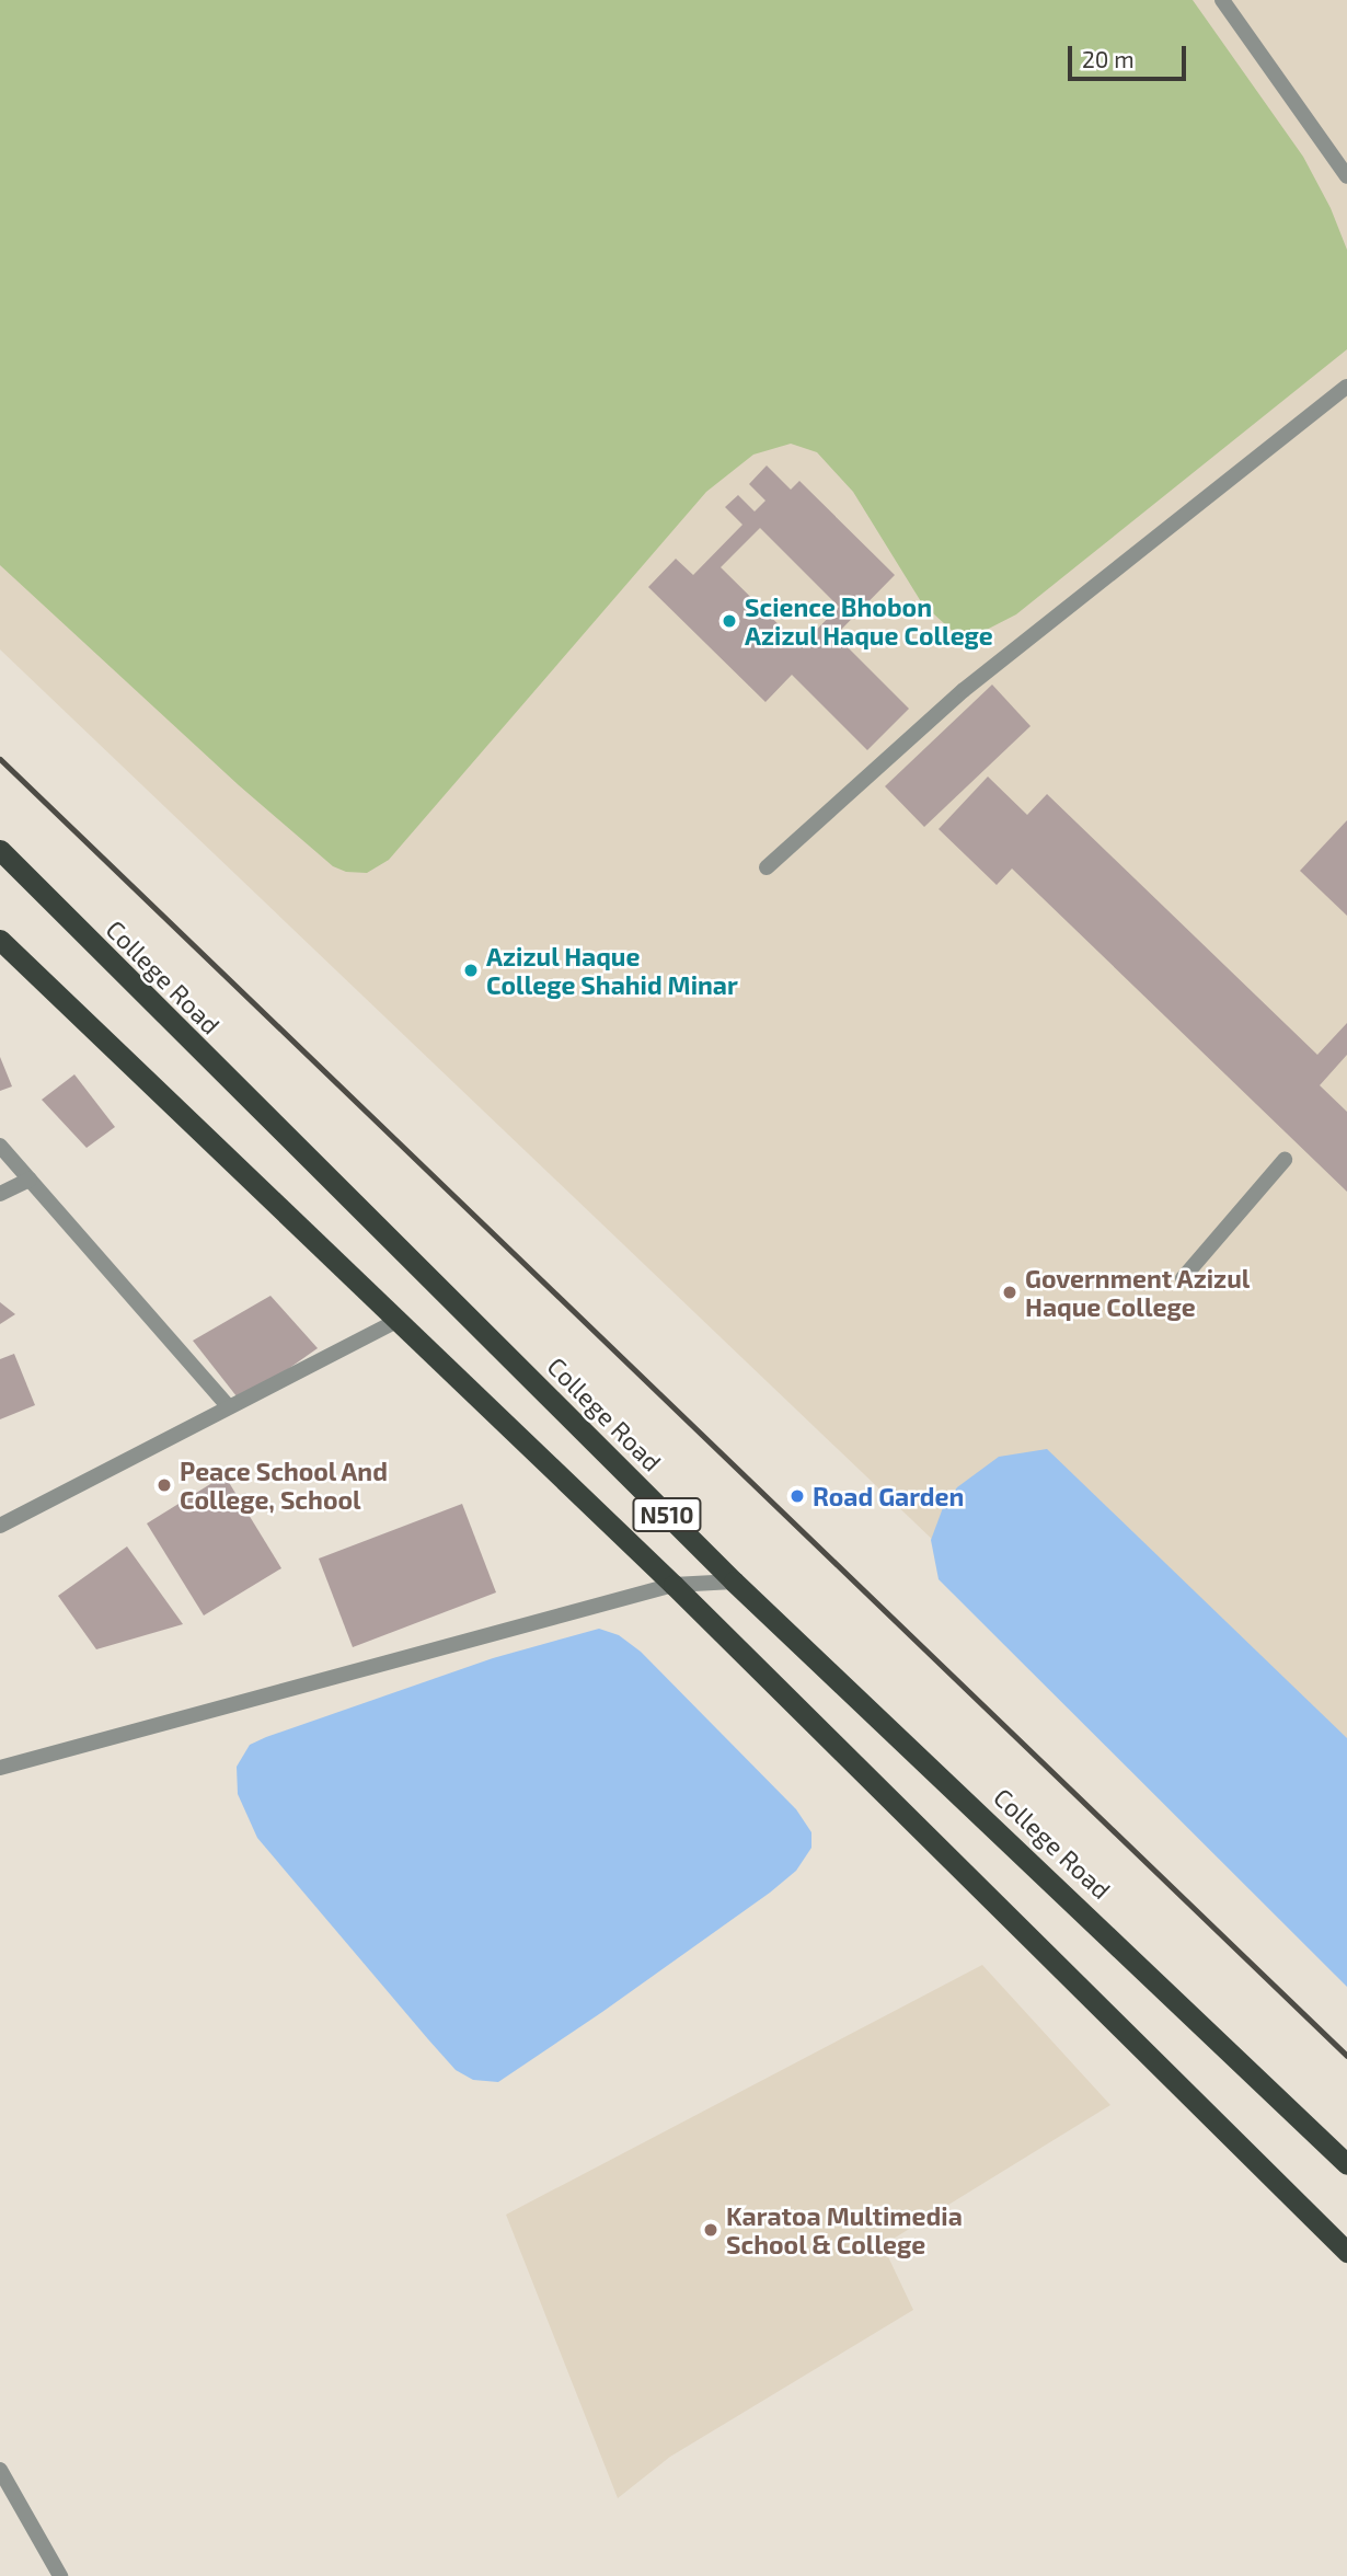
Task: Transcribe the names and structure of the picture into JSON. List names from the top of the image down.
{
  "streets": {
    "highway": ["College Road", "N510"]
  },
  "places": [
    "Science Bhobon Azizul Haque College",
    "Azizul Haque College Shahid Minar",
    "Government Azizul Haque College",
    "Peace School And College, School",
    "Road Garden",
    "Karatoa Multimedia School & College"
  ],
  "scale_bar": "20 m"
}
